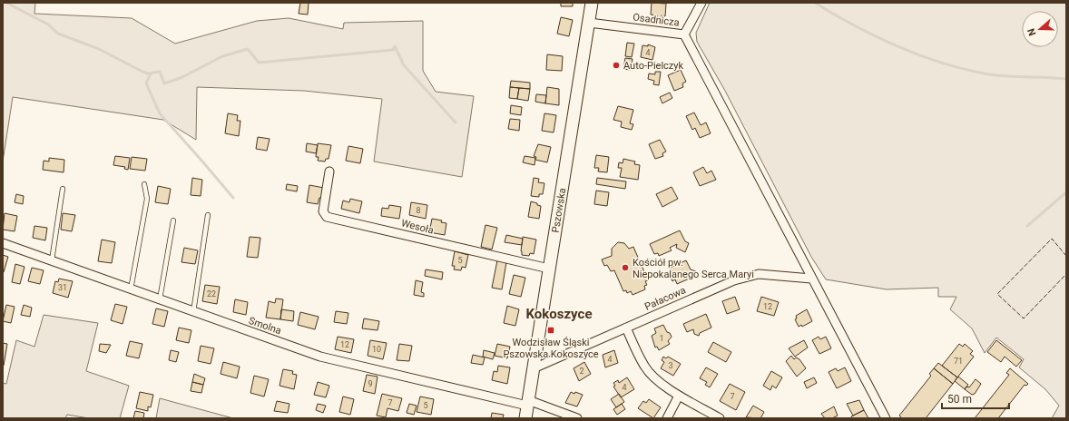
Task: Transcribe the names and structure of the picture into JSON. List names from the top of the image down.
{
  "streets": {
    "main road": ["Pszowska"],
    "street": [
      "Osadnicza",
      "Wesoła",
      "Pałacowa",
      "Smolna"
    ]
  },
  "crossings": [
    ["Osadnicza", "Pszowska"],
    ["Pszowska", "Wesoła"],
    ["Pszowska", "Pałacowa"],
    ["Pszowska", "Smolna"]
  ],
  "districts": ["Kokoszyce"],
  "places": {
    "other": ["Auto-Pielczyk", "Kościół pw. Niepokalanego Serca Maryi"],
    "transit": ["Wodzisław Śląski Pszowska Kokoszyce"]
  },
  "house_numbers": [
    "4",
    "8",
    "5",
    "31",
    "22",
    "12",
    "1",
    "12",
    "10",
    "4",
    "71",
    "3",
    "2",
    "9",
    "4",
    "7",
    "7",
    "5"
  ],
  "scale_bar": "50 m",
  "north": "left"
}
